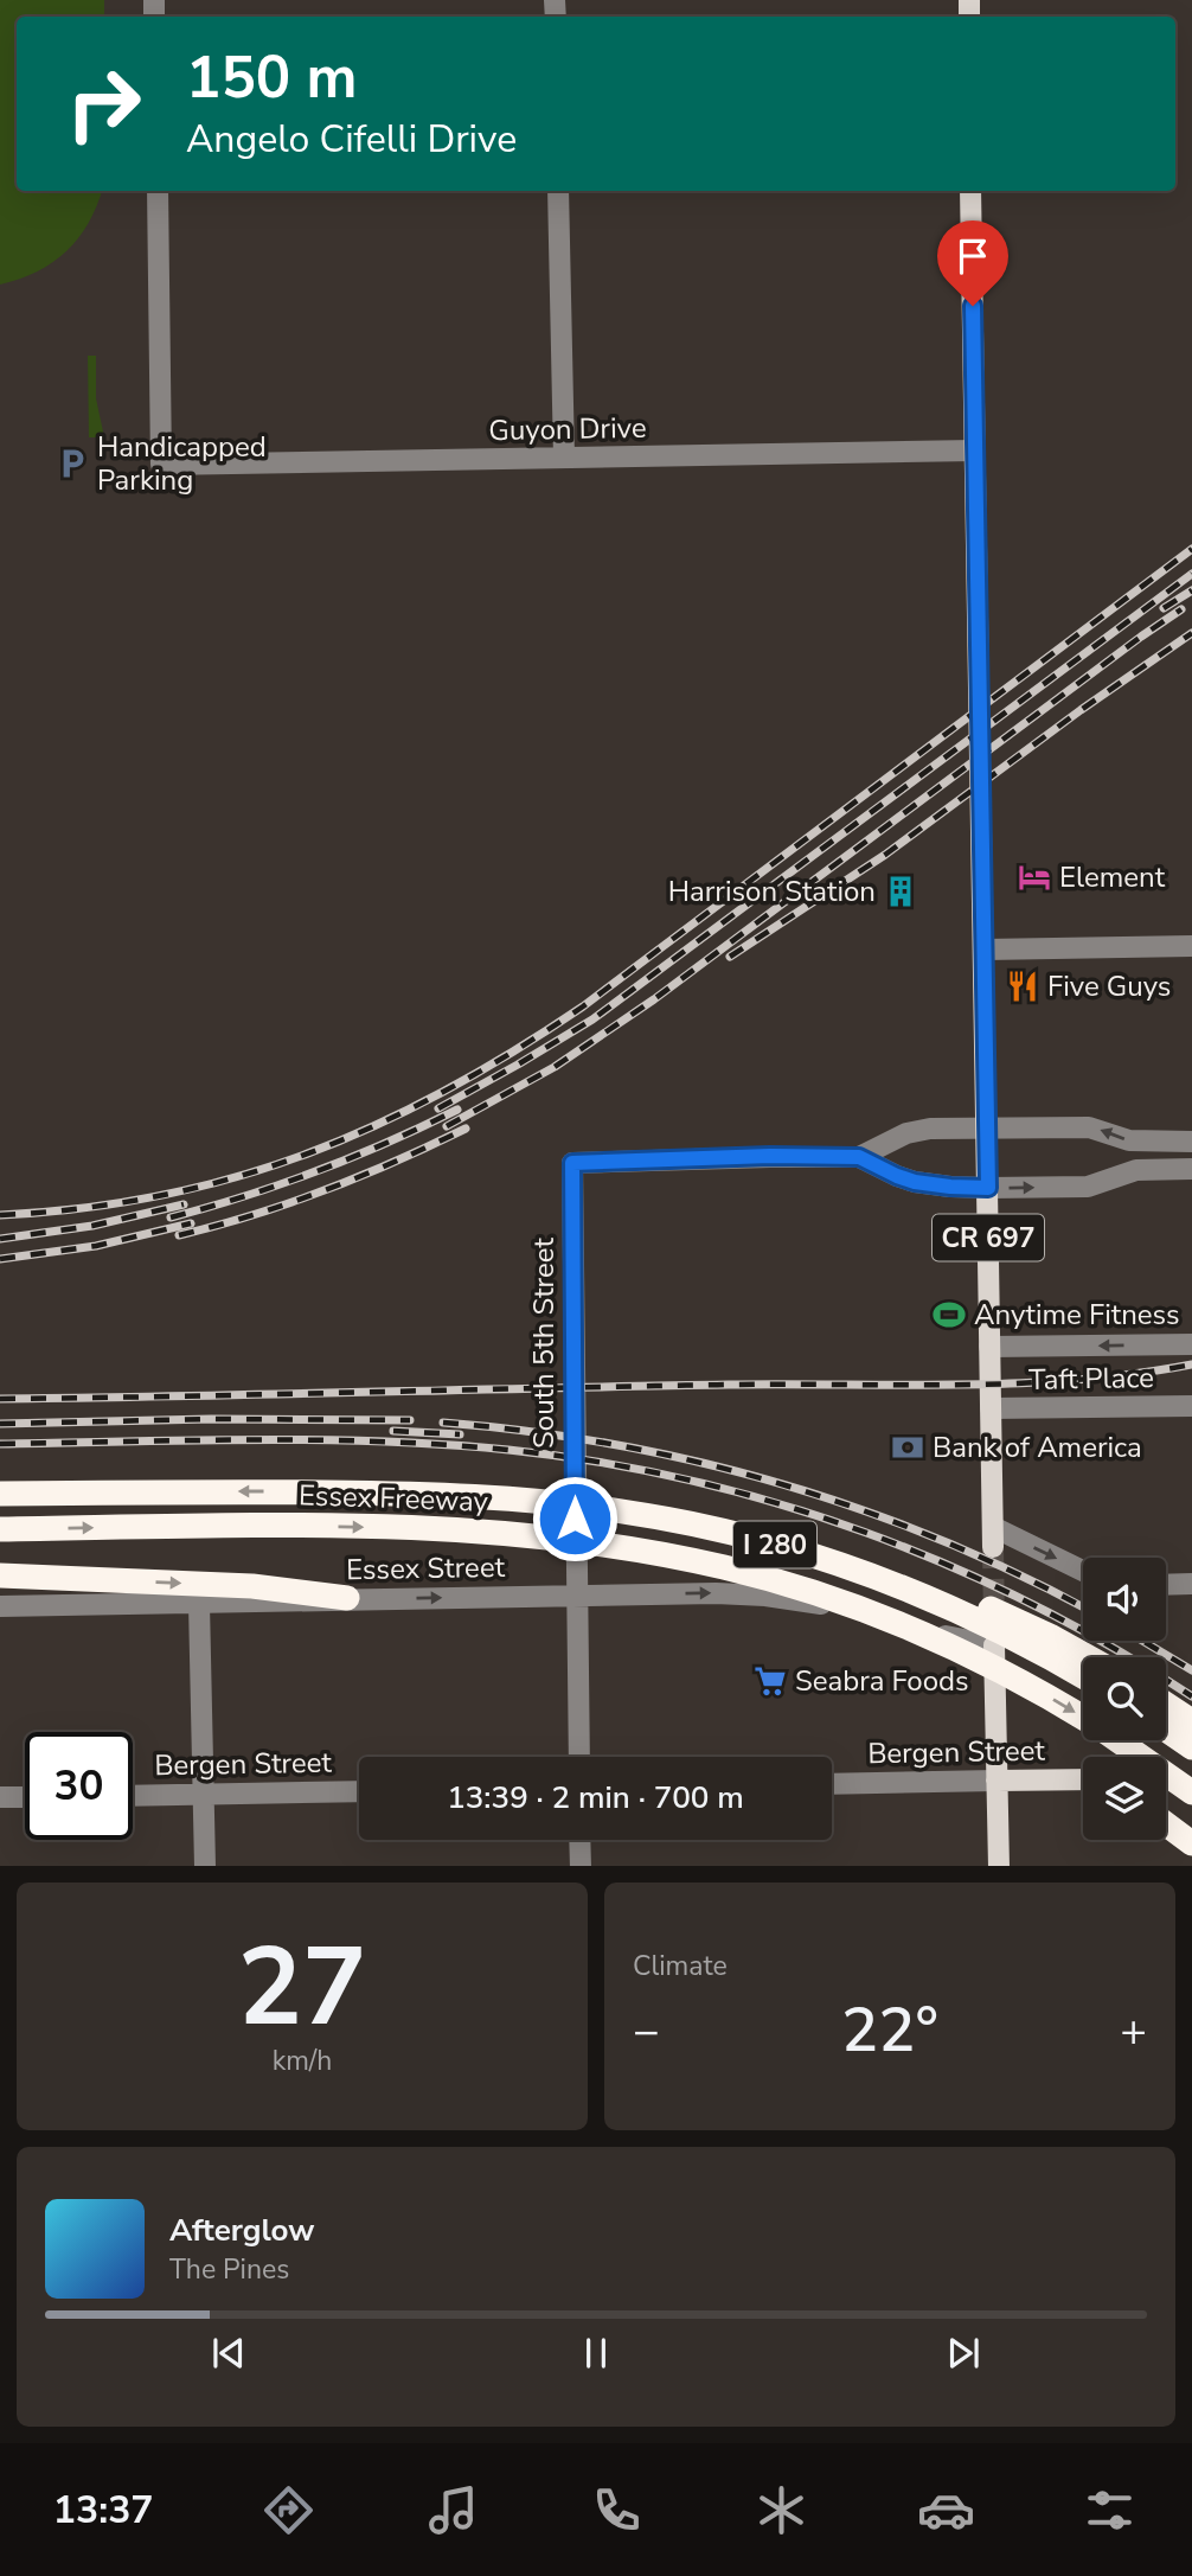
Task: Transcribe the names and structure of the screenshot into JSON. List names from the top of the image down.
{
  "streets": {
    "highway": ["Essex Freeway", "I 280"],
    "main road": ["CR 697", "Bergen Street"],
    "street": [
      "Guyon Drive",
      "South 5th Street",
      "Taft Place",
      "Essex Street"
    ]
  },
  "crossings": [
    ["Guyon Drive", "CR 697"],
    ["CR 697", "Taft Place"],
    ["South 5th Street", "Essex Street"]
  ],
  "one_way": ["Essex Street"],
  "places": {
    "parking": ["Handicapped Parking"],
    "hotel": ["Element"],
    "building": ["Harrison Station"],
    "restaurant": ["Five Guys"],
    "sports": ["Anytime Fitness"],
    "bank": ["Bank of America"],
    "supermarket": ["Seabra Foods"]
  },
  "page": {
    "turn": ["150 m", "Angelo Cifelli Drive"],
    "limit": "30",
    "trip": "13:39 · 2 min · 700 m",
    "tile": [
      ["27", "km/h"],
      "Climate"
    ],
    "heat": ["−", "22°", "+"],
    "song": ["Afterglow", "The Pines"],
    "tabs": "13:37"
  }
}
